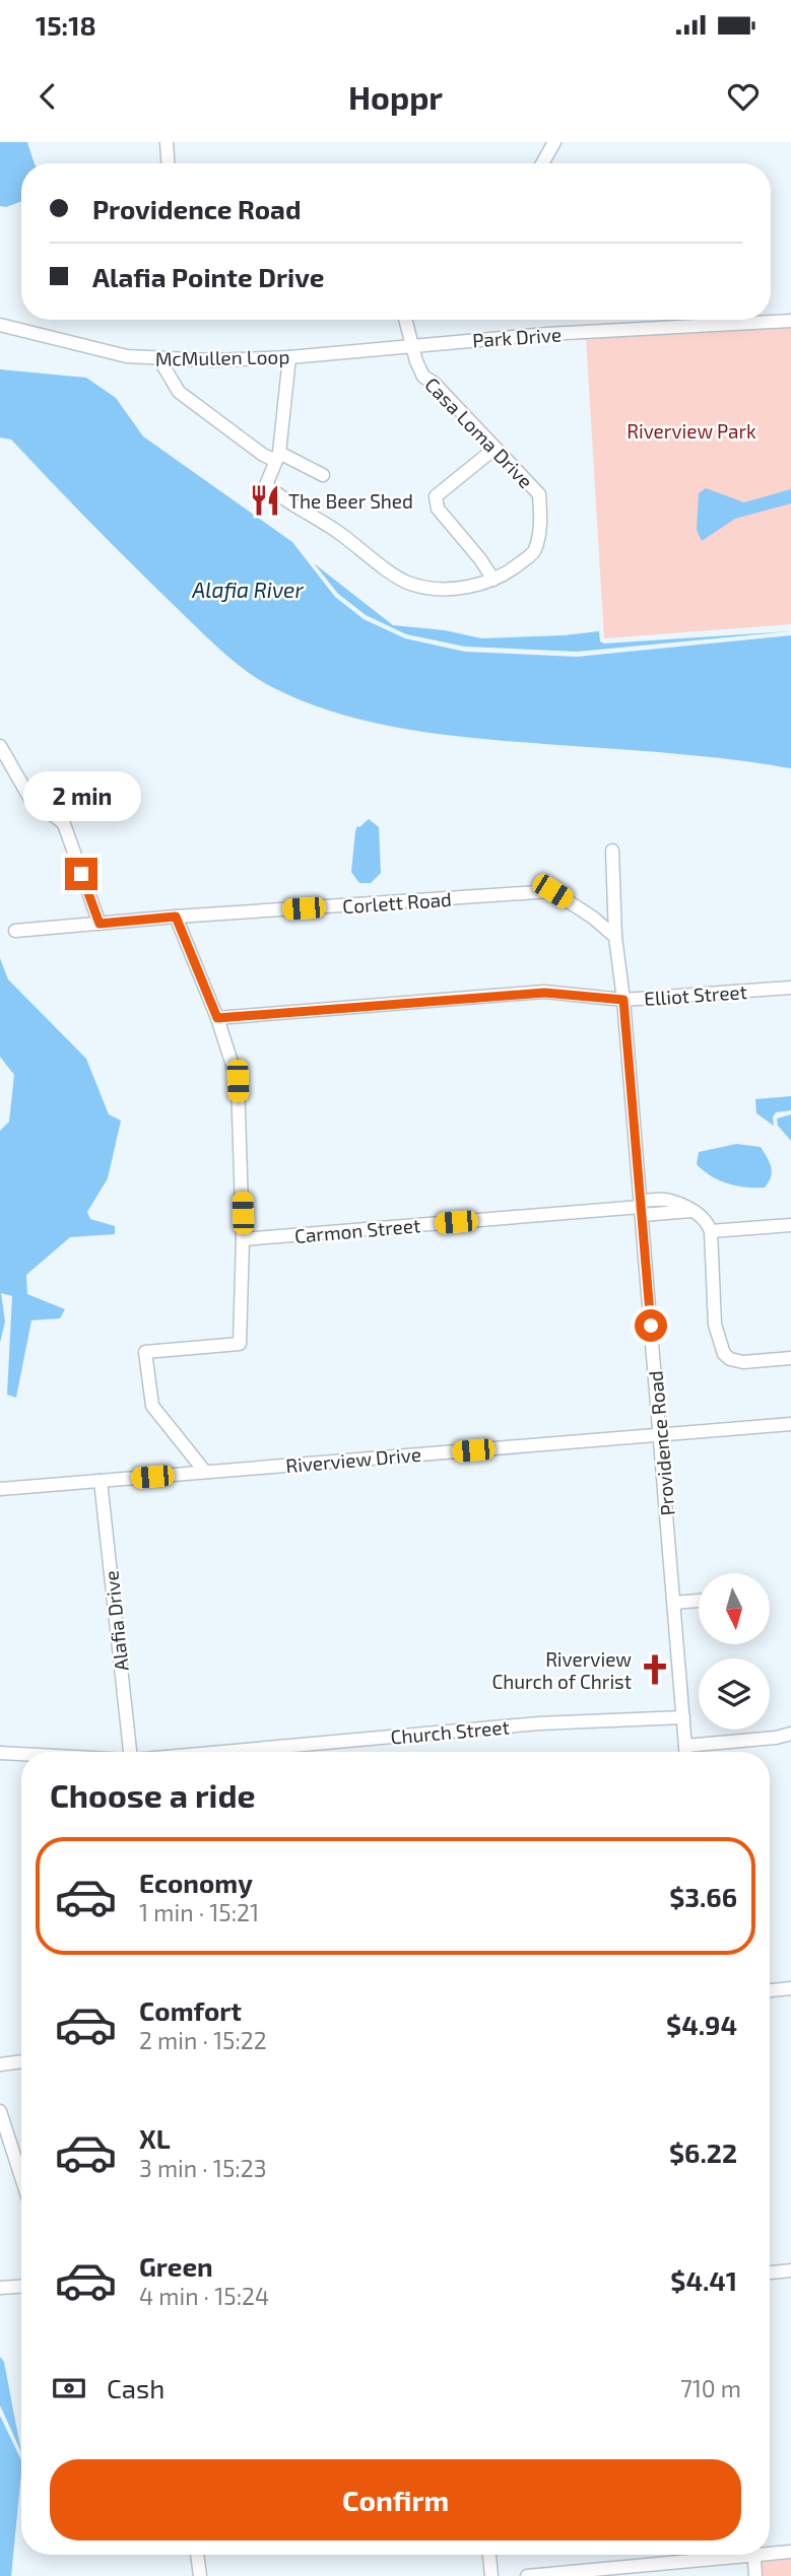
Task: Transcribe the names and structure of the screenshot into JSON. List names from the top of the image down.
{
  "streets": {
    "street": [
      "Park Drive",
      "McMullen Loop",
      "Casa Loma Drive",
      "Corlett Road",
      "Elliot Street",
      "Carmon Street",
      "Providence Road",
      "Riverview Drive",
      "Alafia Drive",
      "Church Street"
    ]
  },
  "crossings": [
    ["Park Drive", "McMullen Loop"],
    ["Park Drive", "Casa Loma Drive"],
    ["McMullen Loop", "Casa Loma Drive"],
    ["Elliot Street", "Providence Road"],
    ["Carmon Street", "Providence Road"],
    ["Providence Road", "Riverview Drive"],
    ["Providence Road", "Church Street"],
    ["Riverview Drive", "Alafia Drive"]
  ],
  "water": ["Alafia River"],
  "parks": ["Riverview Park"],
  "places": {
    "restaurant": ["The Beer Shed"],
    "church": ["Riverview Church of Christ"]
  },
  "north": "bottom",
  "page": {
    "status": "15:18",
    "header": "Hoppr",
    "banner": ["Providence Road", "Alafia Pointe Drive"],
    "bubble": "2 min",
    "heading": "Choose a ride",
    "list": [
      {
        "name": "Economy",
        "note": "1 min · 15:21",
        "value": "$3.66"
      },
      {
        "name": "Comfort",
        "note": "2 min · 15:22",
        "value": "$4.94"
      },
      {
        "name": "XL",
        "note": "3 min · 15:23",
        "value": "$6.22"
      },
      {
        "name": "Green",
        "note": "4 min · 15:24",
        "value": "$4.41"
      }
    ],
    "pay": ["Cash", "710 m"],
    "buttons": "Confirm"
  }
}
